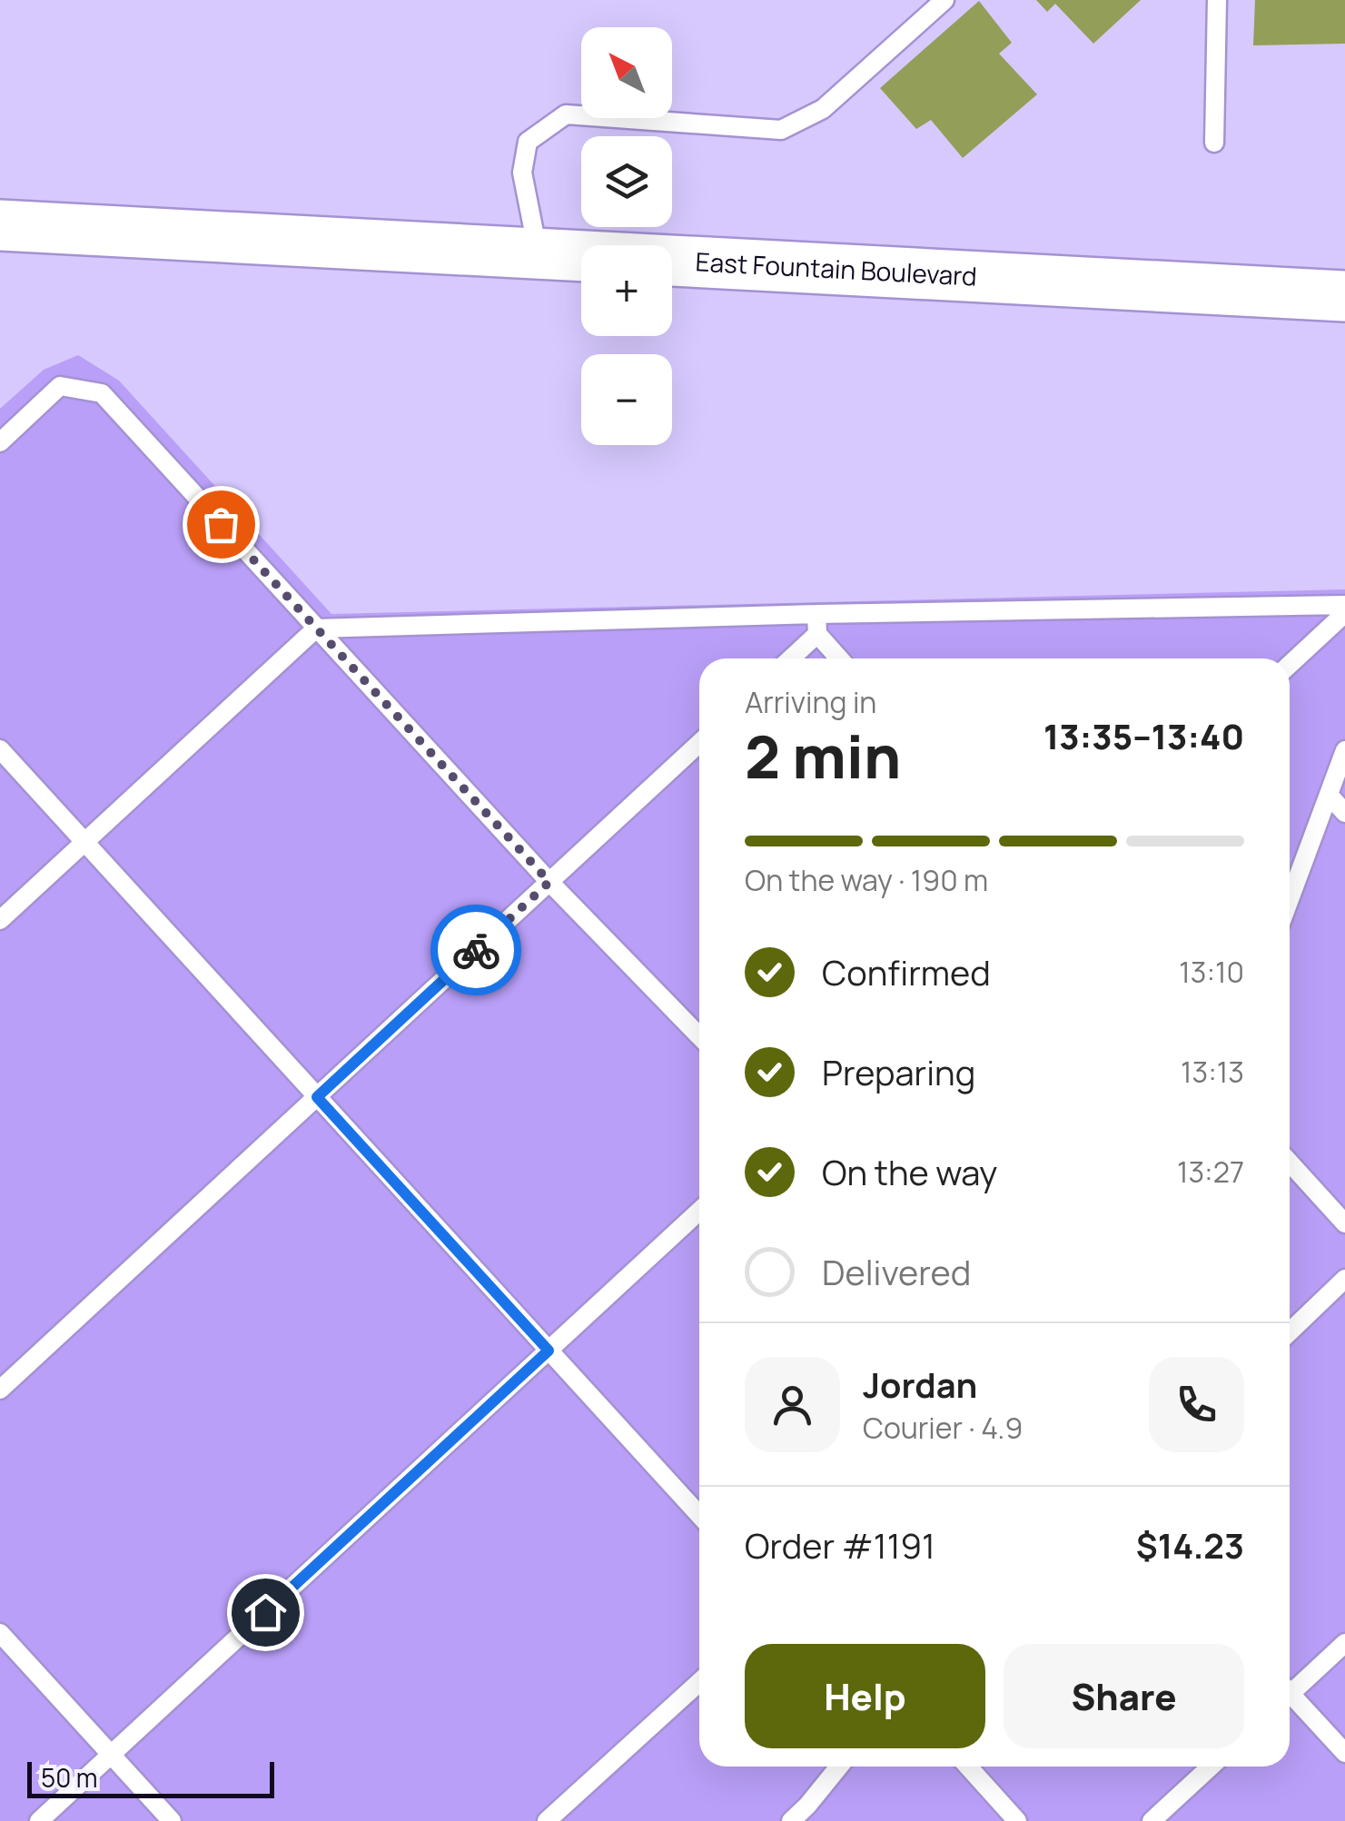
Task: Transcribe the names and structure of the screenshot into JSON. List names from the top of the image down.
{
  "streets": {
    "main road": ["East Fountain Boulevard"]
  },
  "scale_bar": "50 m",
  "north": "top left",
  "page": {
    "map_buttons": ["+", "−"],
    "heading": ["2 min", "Arriving in", "13:35–13:40"],
    "panel": [
      "Jordan",
      "Courier · 4.9",
      "Order #1191",
      "$14.23"
    ],
    "bar": "On the way · 190 m",
    "list": [
      ["Confirmed", "13:10"],
      ["Preparing", "13:13"],
      ["On the way", "13:27"],
      "Delivered"
    ],
    "buttons": ["Help", "Share"],
    "scale": "50 m"
  }
}
